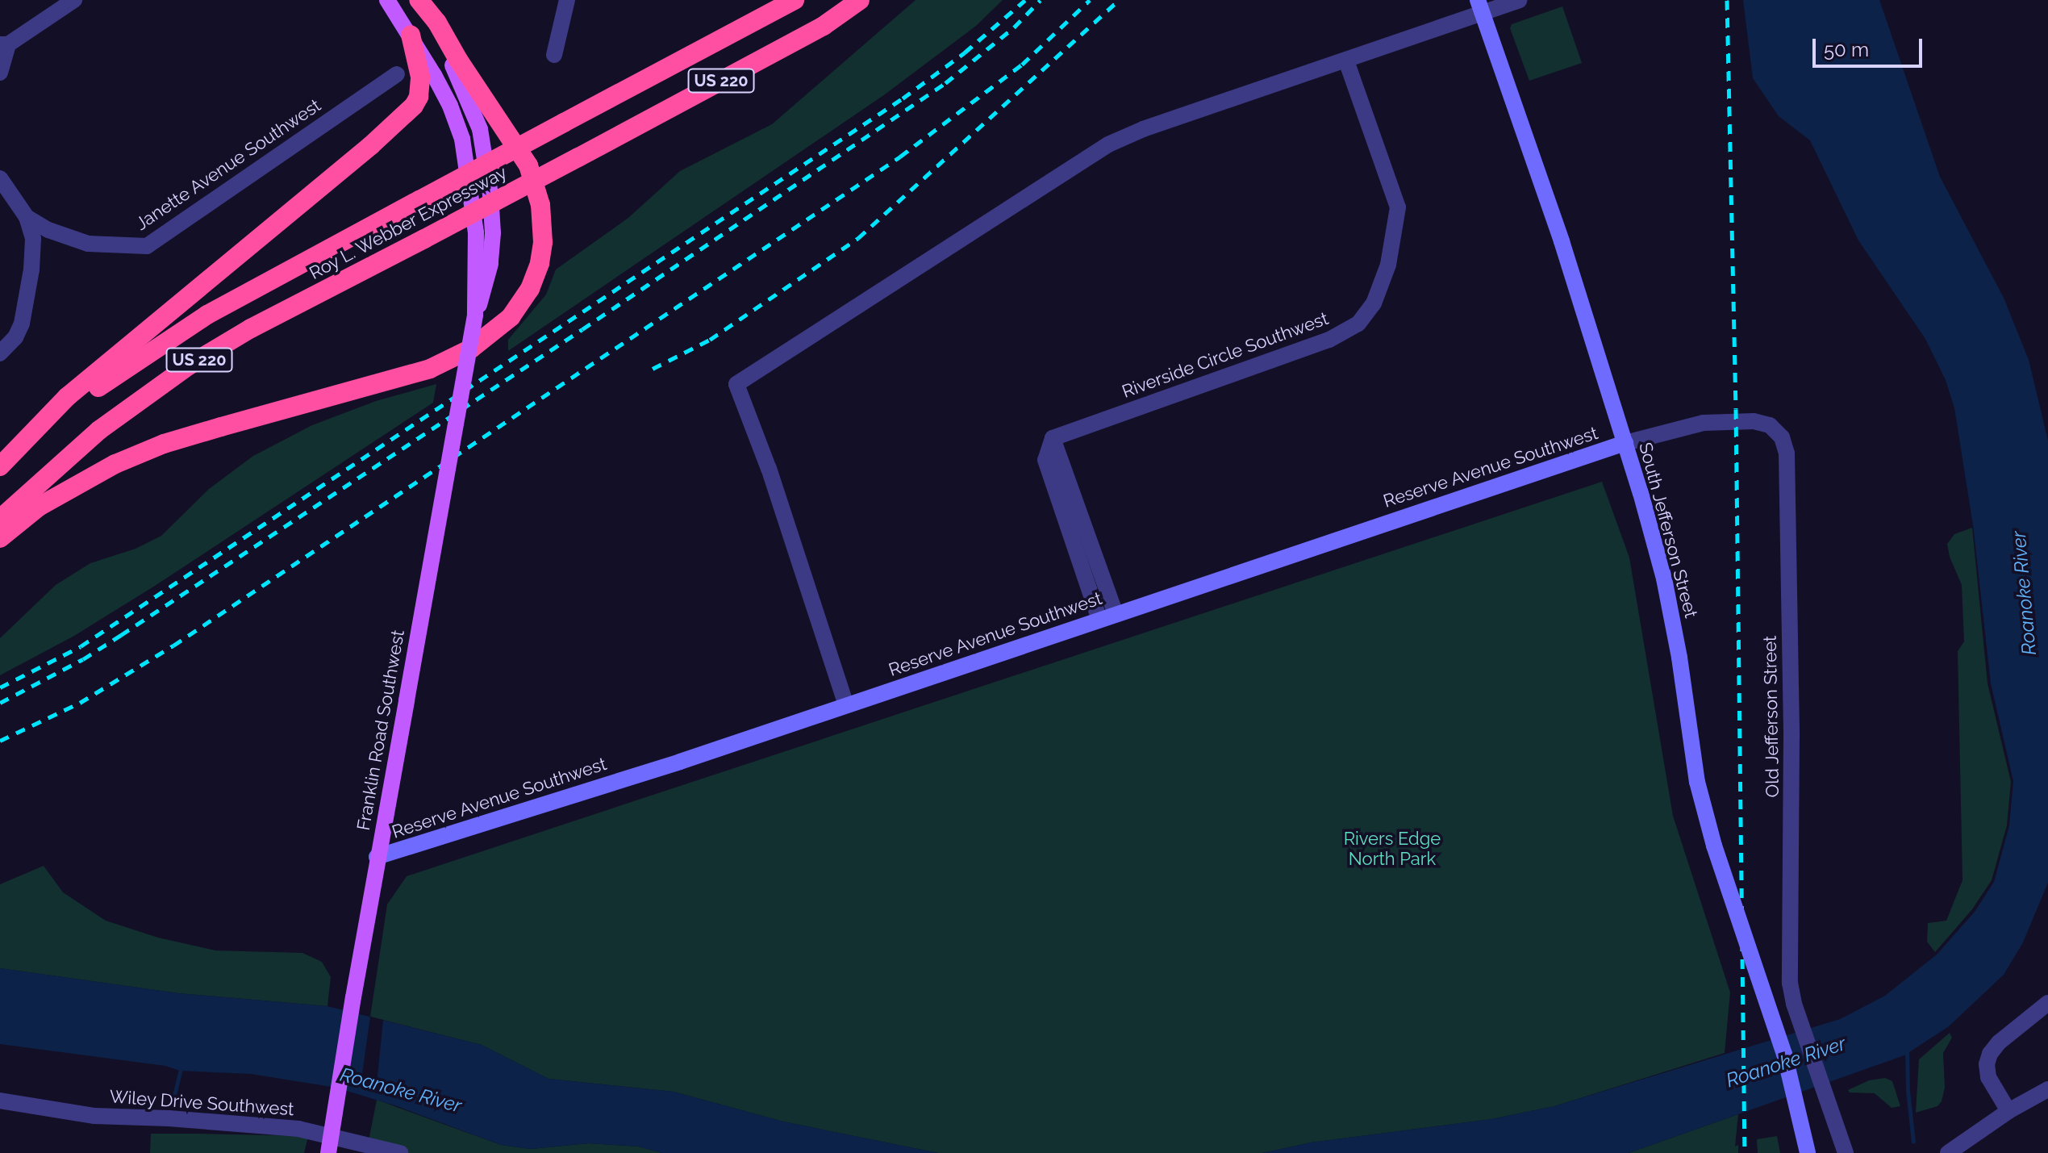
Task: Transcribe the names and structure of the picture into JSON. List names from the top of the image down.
{
  "streets": {
    "highway": ["US 220", "Roy L. Webber Expressway"],
    "main road": ["Reserve Avenue Southwest", "South Jefferson Street", "Franklin Road Southwest"],
    "street": [
      "Janette Avenue Southwest",
      "Riverside Circle Southwest",
      "Old Jefferson Street",
      "Wiley Drive Southwest"
    ]
  },
  "crossings": [
    ["Riverside Circle Southwest", "Reserve Avenue Southwest"],
    ["Reserve Avenue Southwest", "South Jefferson Street"],
    ["Reserve Avenue Southwest", "Old Jefferson Street"],
    ["Reserve Avenue Southwest", "Franklin Road Southwest"],
    ["South Jefferson Street", "Old Jefferson Street"]
  ],
  "water": ["Roanoke River"],
  "parks": ["Rivers Edge North Park"],
  "scale_bar": "50 m"
}
